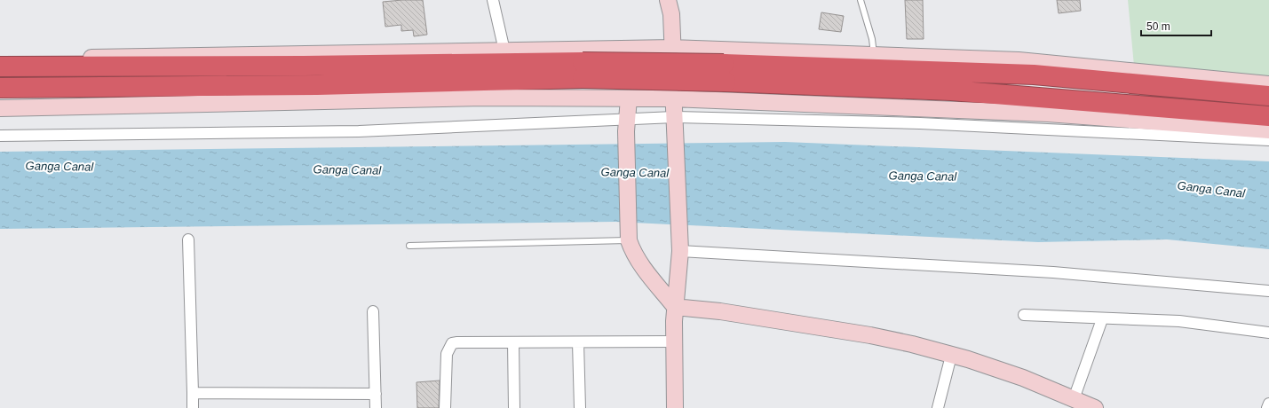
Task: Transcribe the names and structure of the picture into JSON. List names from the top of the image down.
{
  "water": ["Ganga Canal"],
  "scale_bar": "50 m"
}
